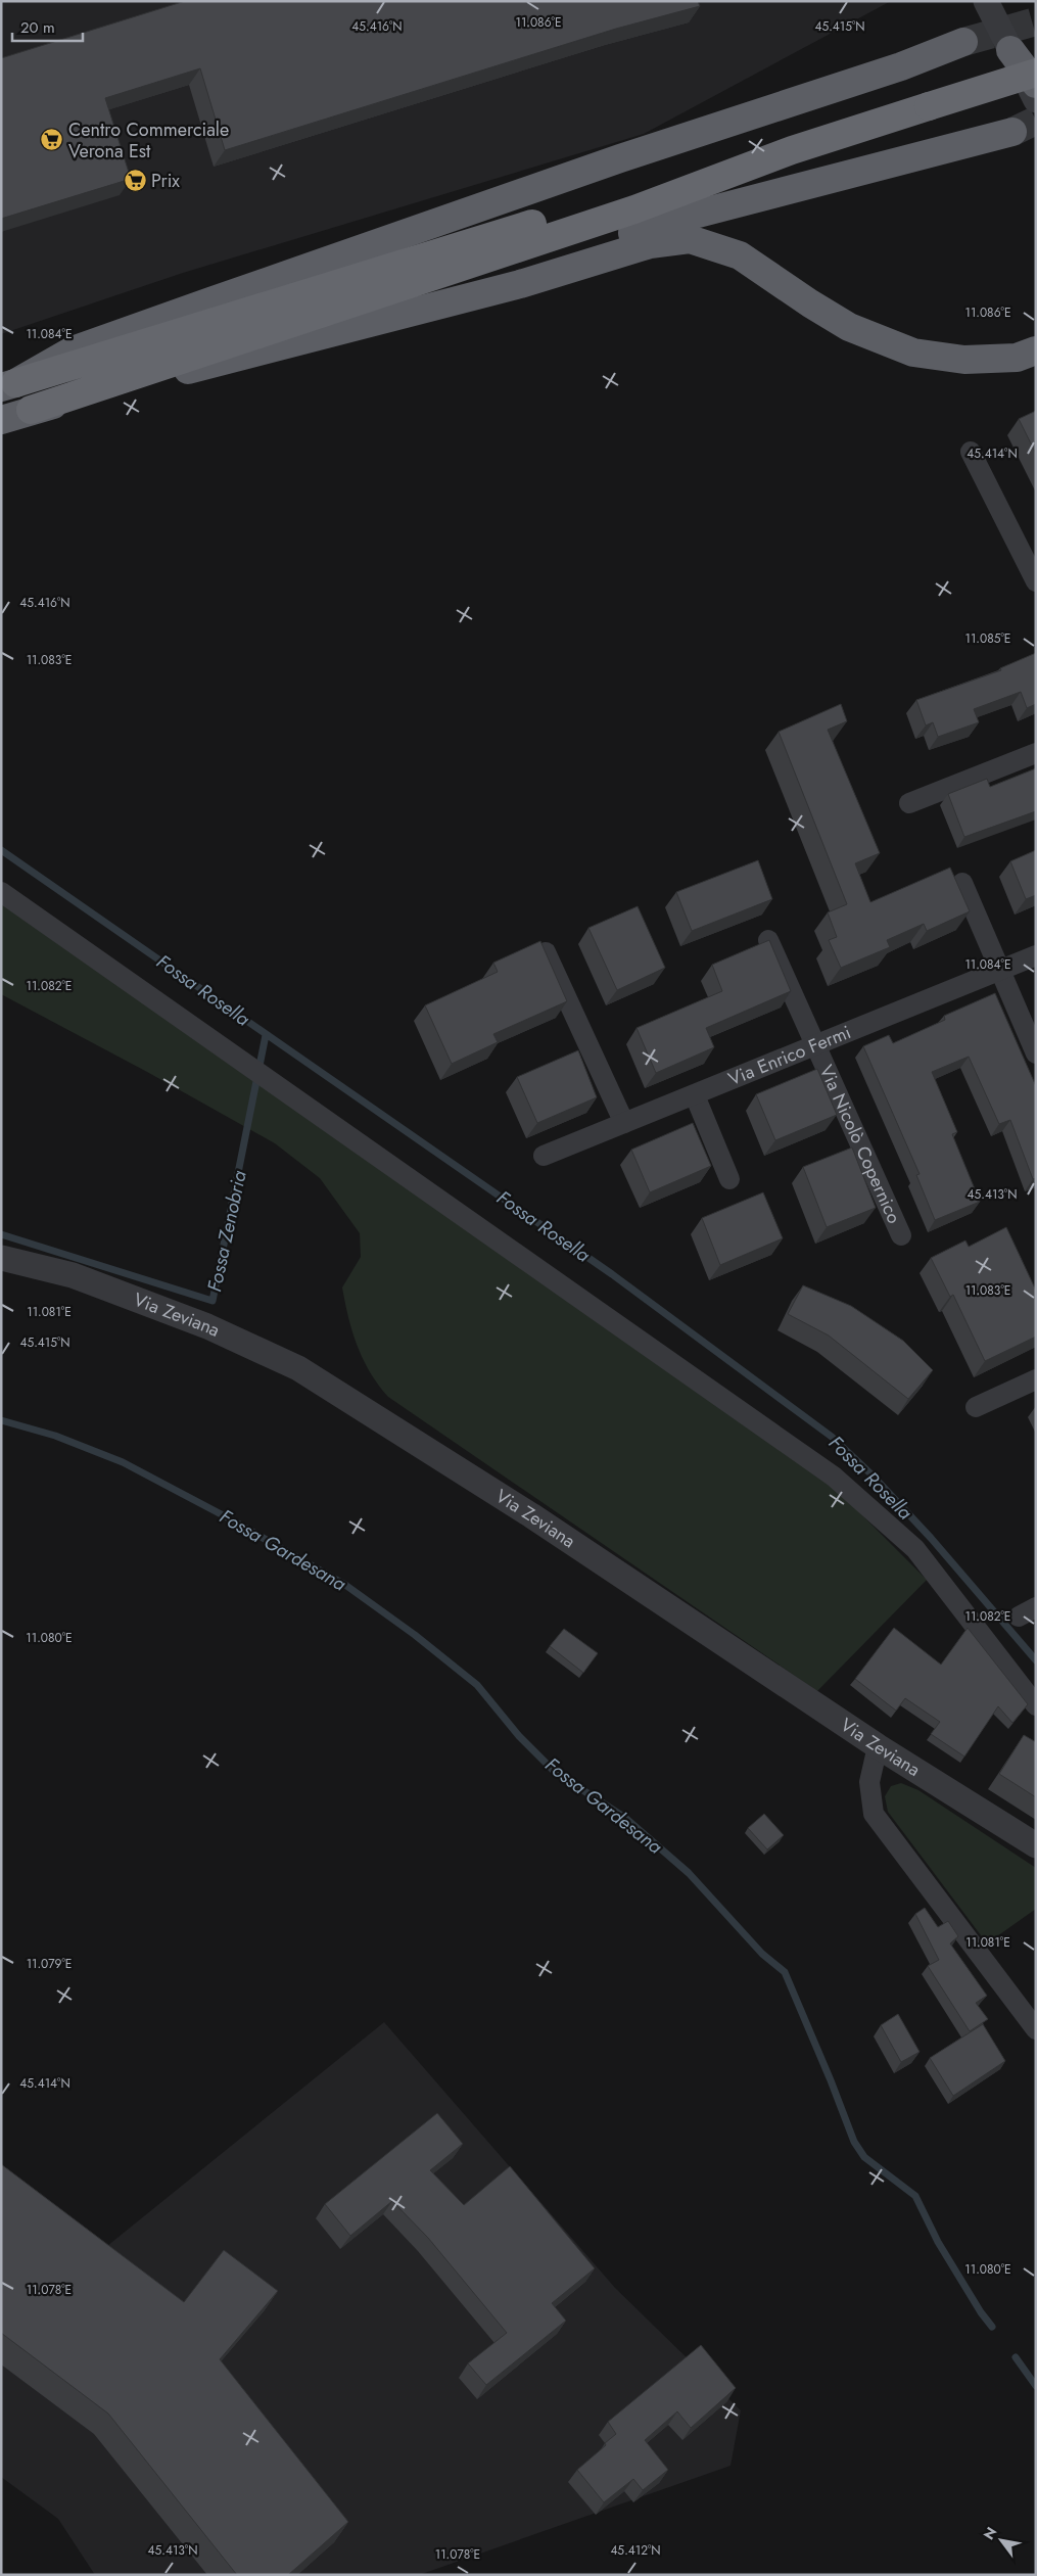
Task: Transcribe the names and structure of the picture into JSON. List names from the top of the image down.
{
  "streets": {
    "street": ["Via Enrico Fermi", "Via Nicolò Copernico", "Via Zeviana"]
  },
  "crossings": [
    ["Via Enrico Fermi", "Via Nicolò Copernico"]
  ],
  "water": ["Fossa Rosella", "Fossa Zenobria", "Fossa Gardesana"],
  "places": {
    "supermarket": ["Centro Commerciale Verona Est", "Prix"]
  },
  "scale_bar": "20 m",
  "north": "top left",
  "coordinates": [
    "11.086°E",
    "45.416°N",
    "45.415°N",
    "11.084°E",
    "45.414°N",
    "11.085°E",
    "11.083°E",
    "11.082°E",
    "45.413°N",
    "11.081°E",
    "11.080°E",
    "11.079°E",
    "11.078°E",
    "45.412°N"
  ]
}
